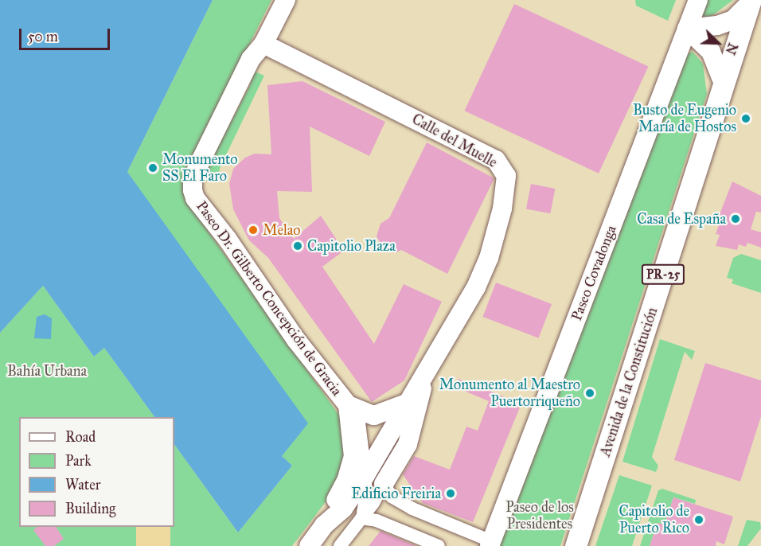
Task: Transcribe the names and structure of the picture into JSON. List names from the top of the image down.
{
  "streets": {
    "main road": [
      "Calle del Muelle",
      "Paseo Covadonga",
      "PR-25",
      "Paseo Dr. Gilberto Concepción de Gracia",
      "Avenida de la Constitución"
    ]
  },
  "crossings": [
    ["Calle del Muelle", "Paseo Dr. Gilberto Concepción de Gracia"]
  ],
  "parks": ["Bahía Urbana", "Paseo de los Presidentes"],
  "places": [
    "Busto de Eugenio María de Hostos",
    "Monumento SS El Faro",
    "Casa de España",
    "Melao",
    "Capitolio Plaza",
    "Monumento al Maestro Puertorriqueño",
    "Edificio Freiria",
    "Capitolio de Puerto Rico"
  ],
  "legend": [
    "Road",
    "Park",
    "Water",
    "Building"
  ],
  "scale_bar": "50 m",
  "north": "bottom right"
}
